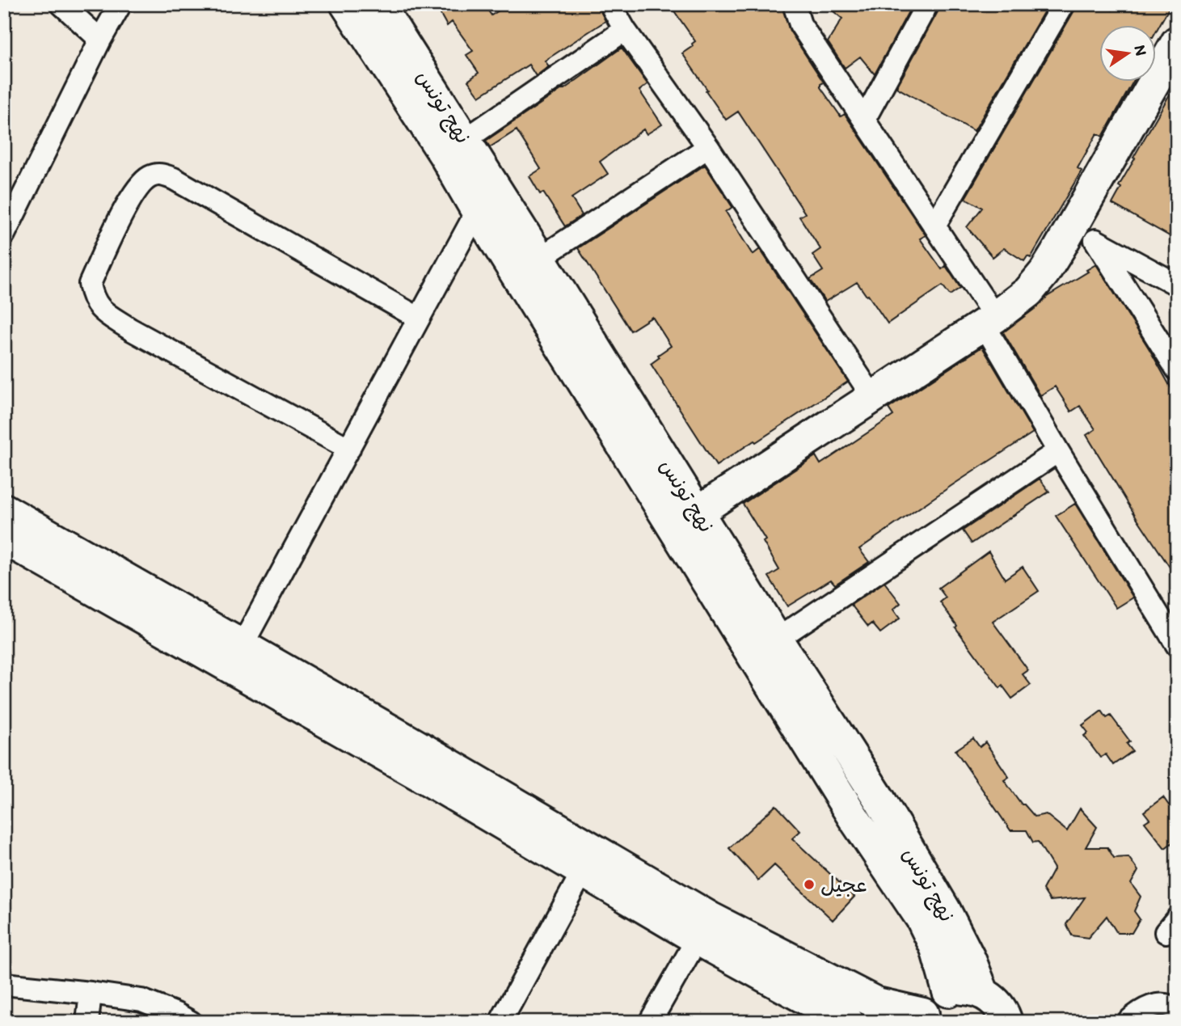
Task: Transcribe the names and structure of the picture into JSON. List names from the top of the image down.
{
  "streets": {
    "street": ["نهج تونس"]
  },
  "places": ["عجيل"],
  "north": "right"
}
